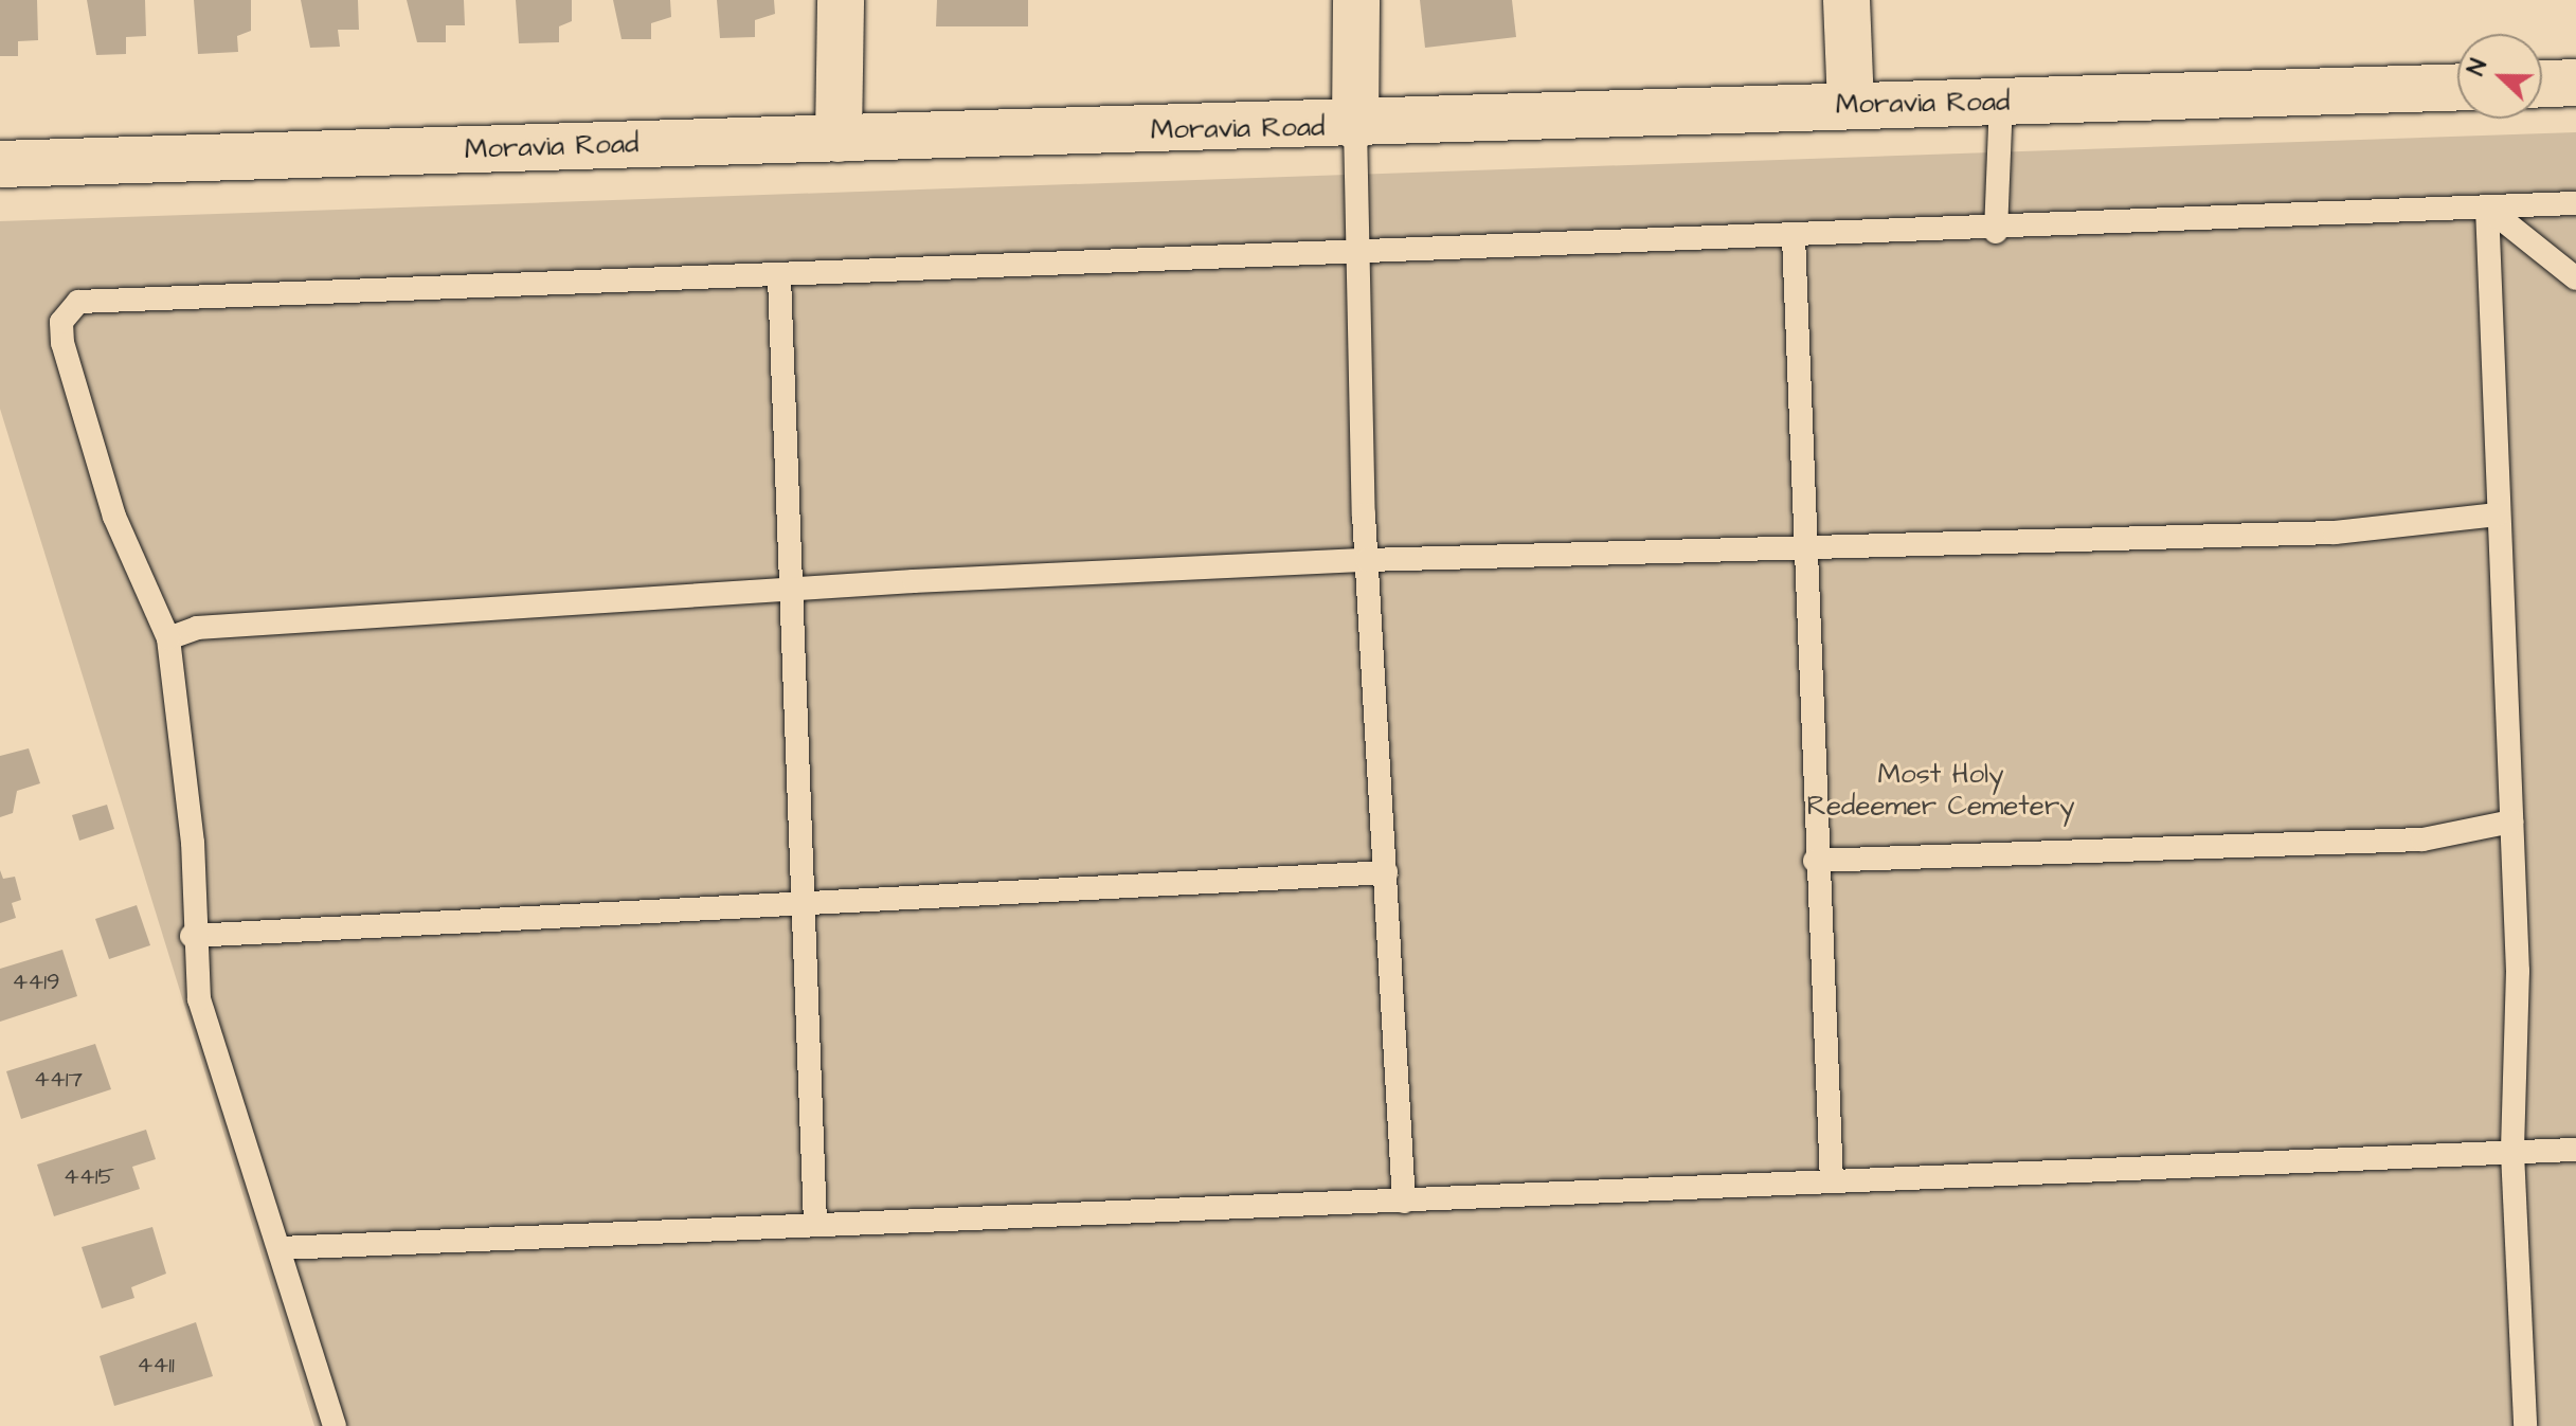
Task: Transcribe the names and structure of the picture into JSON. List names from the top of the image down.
{
  "streets": {
    "main road": ["Moravia Road"]
  },
  "parks": ["Most Holy Redeemer Cemetery"],
  "house_numbers": [
    "4419",
    "4417",
    "4415",
    "4411"
  ],
  "north": "left"
}
